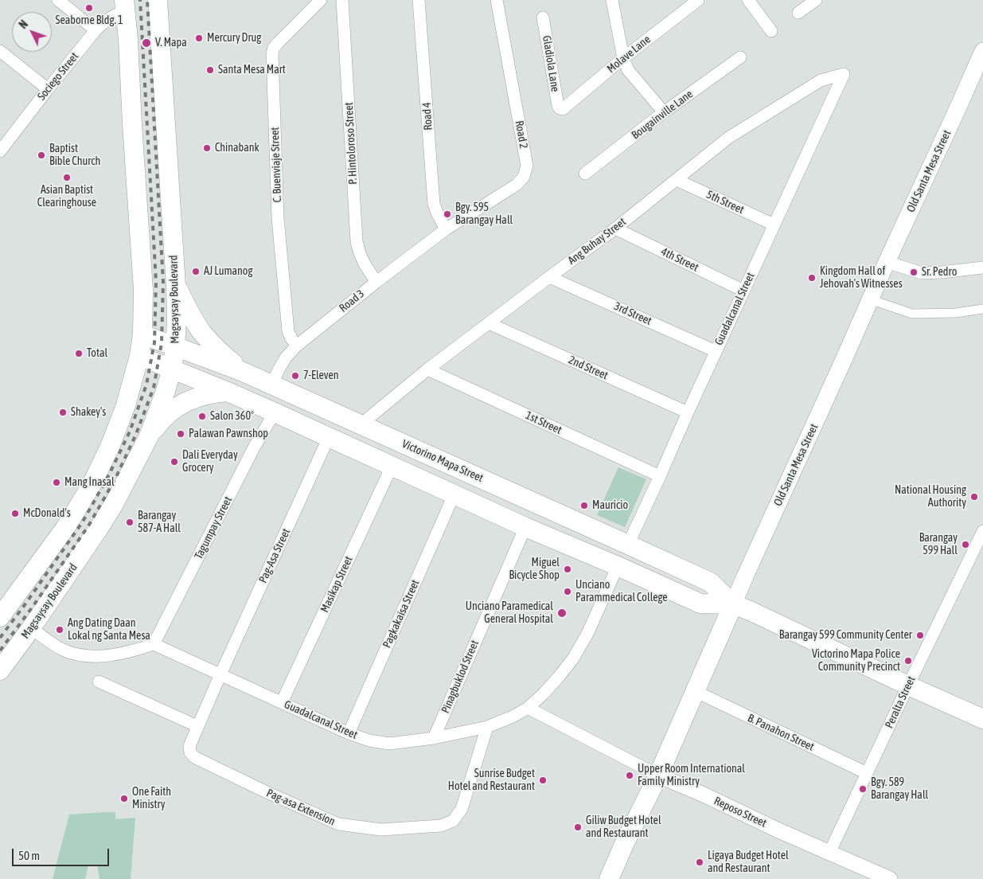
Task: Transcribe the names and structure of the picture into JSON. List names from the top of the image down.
{
  "streets": {
    "main road": ["Old Santa Mesa Street", "Magsaysay Boulevard", "Victorino Mapa Street"],
    "street": [
      "Molave Lane",
      "Gladiola Lane",
      "Sociego Street",
      "Bougainville Lane",
      "Road 4",
      "Road 2",
      "P. Hintoloroso Street",
      "C. Buenviaje Street",
      "5th Street",
      "Ang Buhay Street",
      "4th Street",
      "Road 3",
      "Guadalcanal Street",
      "3rd Street",
      "2nd Street",
      "1st Street",
      "Tagumpay Street",
      "Pag-Asa Street",
      "Masikap Street",
      "Pagkakaisa Street",
      "Pinagbuklod Street",
      "Peralta Street",
      "B. Panahon Street",
      "Pag-asa Extension",
      "Reposo Street"
    ]
  },
  "crossings": [
    ["Molave Lane", "Gladiola Lane"],
    ["Road 4", "Road 2"],
    ["Road 4", "Road 3"],
    ["Road 2", "Road 3"],
    ["P. Hintoloroso Street", "Road 3"],
    ["C. Buenviaje Street", "Road 3"],
    ["Old Santa Mesa Street", "Victorino Mapa Street"],
    ["Old Santa Mesa Street", "B. Panahon Street"],
    ["Old Santa Mesa Street", "Reposo Street"],
    ["5th Street", "Ang Buhay Street"],
    ["5th Street", "Guadalcanal Street"],
    ["Ang Buhay Street", "4th Street"],
    ["Ang Buhay Street", "Guadalcanal Street"],
    ["Ang Buhay Street", "3rd Street"],
    ["Ang Buhay Street", "2nd Street"],
    ["Ang Buhay Street", "1st Street"],
    ["Ang Buhay Street", "Victorino Mapa Street"],
    ["4th Street", "Guadalcanal Street"],
    ["Magsaysay Boulevard", "Victorino Mapa Street"],
    ["Road 3", "Victorino Mapa Street"],
    ["Guadalcanal Street", "3rd Street"],
    ["Guadalcanal Street", "2nd Street"],
    ["Guadalcanal Street", "1st Street"],
    ["Guadalcanal Street", "Victorino Mapa Street"],
    ["Guadalcanal Street", "Tagumpay Street"],
    ["Guadalcanal Street", "Pag-Asa Street"],
    ["Guadalcanal Street", "Masikap Street"],
    ["Guadalcanal Street", "Pagkakaisa Street"],
    ["Guadalcanal Street", "Pinagbuklod Street"],
    ["Guadalcanal Street", "Pag-asa Extension"],
    ["Guadalcanal Street", "Reposo Street"],
    ["Victorino Mapa Street", "Tagumpay Street"],
    ["Victorino Mapa Street", "Pag-Asa Street"],
    ["Victorino Mapa Street", "Masikap Street"],
    ["Victorino Mapa Street", "Pagkakaisa Street"],
    ["Victorino Mapa Street", "Pinagbuklod Street"],
    ["Victorino Mapa Street", "Peralta Street"],
    ["Pag-Asa Street", "Pag-asa Extension"],
    ["Peralta Street", "B. Panahon Street"],
    ["Peralta Street", "Reposo Street"]
  ],
  "places": [
    "Seaborne Bldg. 1",
    "Mercury Drug",
    "V. Mapa",
    "Santa Mesa Mart",
    "Chinabank",
    "Baptist Bible Church",
    "Asian Baptist Clearinghouse",
    "Bgy. 595 Barangay Hall",
    "AJ Lumanog",
    "Sr. Pedro",
    "Kingdom Hall of Jehovah's Witnesses",
    "Total",
    "7-Eleven",
    "Shakey's",
    "Salon 360°",
    "Palawan Pawnshop",
    "Dali Everyday Grocery",
    "Mang Inasal",
    "National Housing Authority",
    "Mauricio",
    "McDonald's",
    "Barangay 587-A Hall",
    "Barangay 599 Hall",
    "Miguel Bicycle Shop",
    "Unciano Parammedical College",
    "Unciano Paramedical General Hospital",
    "Ang Dating Daan Lokal ng Santa Mesa",
    "Barangay 599 Community Center",
    "Victorino Mapa Police Community Precinct",
    "Upper Room International Family Ministry",
    "Sunrise Budget Hotel and Restaurant",
    "Bgy. 589 Barangay Hall",
    "One Faith Ministry",
    "Giliw Budget Hotel and Restaurant",
    "Ligaya Budget Hotel and Restaurant"
  ],
  "scale_bar": "50 m",
  "north": "top left"
}
